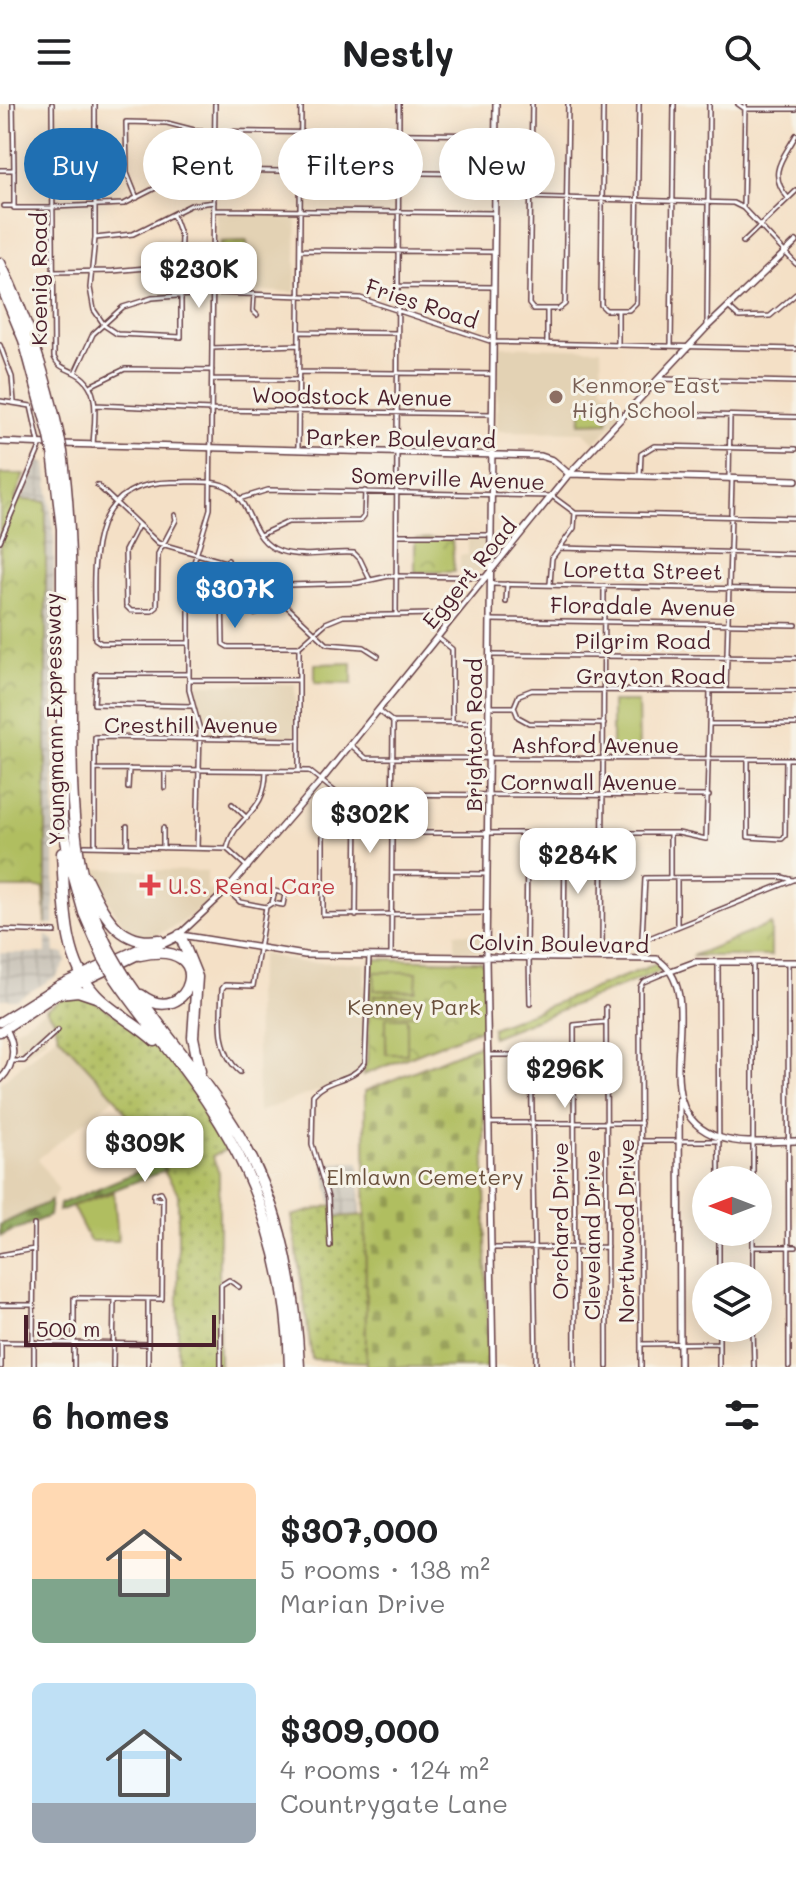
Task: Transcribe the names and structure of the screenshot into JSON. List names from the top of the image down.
{
  "streets": {
    "highway": ["Youngmann Expressway"],
    "street": [
      "Koenig Road",
      "Fries Road",
      "Woodstock Avenue",
      "Parker Boulevard",
      "Somerville Avenue",
      "Loretta Street",
      "Eggert Road",
      "Floradale Avenue",
      "Pilgrim Road",
      "Grayton Road",
      "Cresthill Avenue",
      "Brighton Road",
      "Ashford Avenue",
      "Cornwall Avenue",
      "Colvin Boulevard",
      "Orchard Drive",
      "Northwood Drive",
      "Cleveland Drive"
    ]
  },
  "crossings": [
    ["Koenig Road", "Fries Road"],
    ["Fries Road", "Eggert Road"],
    ["Fries Road", "Brighton Road"],
    ["Woodstock Avenue", "Brighton Road"],
    ["Parker Boulevard", "Eggert Road"],
    ["Parker Boulevard", "Brighton Road"],
    ["Somerville Avenue", "Eggert Road"],
    ["Somerville Avenue", "Brighton Road"],
    ["Loretta Street", "Brighton Road"],
    ["Eggert Road", "Brighton Road"],
    ["Eggert Road", "Ashford Avenue"],
    ["Eggert Road", "Cornwall Avenue"],
    ["Eggert Road", "Colvin Boulevard"],
    ["Floradale Avenue", "Brighton Road"],
    ["Pilgrim Road", "Brighton Road"],
    ["Cresthill Avenue", "Cornwall Avenue"],
    ["Brighton Road", "Ashford Avenue"],
    ["Brighton Road", "Cornwall Avenue"],
    ["Brighton Road", "Colvin Boulevard"],
    ["Colvin Boulevard", "Northwood Drive"],
    ["Orchard Drive", "Cleveland Drive"]
  ],
  "parks": ["Kenney Park", "Elmlawn Cemetery"],
  "places": {
    "other": ["Kenmore East High School"],
    "health": ["U.S. Renal Care"]
  },
  "scale_bar": "500 m",
  "north": "left",
  "page": {
    "header": "Nestly",
    "chip": [
      "Buy",
      "Rent",
      "Filters",
      "New"
    ],
    "price": [
      "$230K",
      "$307K",
      "$302K",
      "$284K",
      "$296K",
      "$309K"
    ],
    "scale": "500 m",
    "heading": "6 homes",
    "list": [
      {
        "name": "$307,000",
        "note": "5 rooms · 138 m² · Marian Drive"
      },
      {
        "name": "$309,000",
        "note": "4 rooms · 124 m² · Countrygate Lane"
      }
    ]
  }
}
